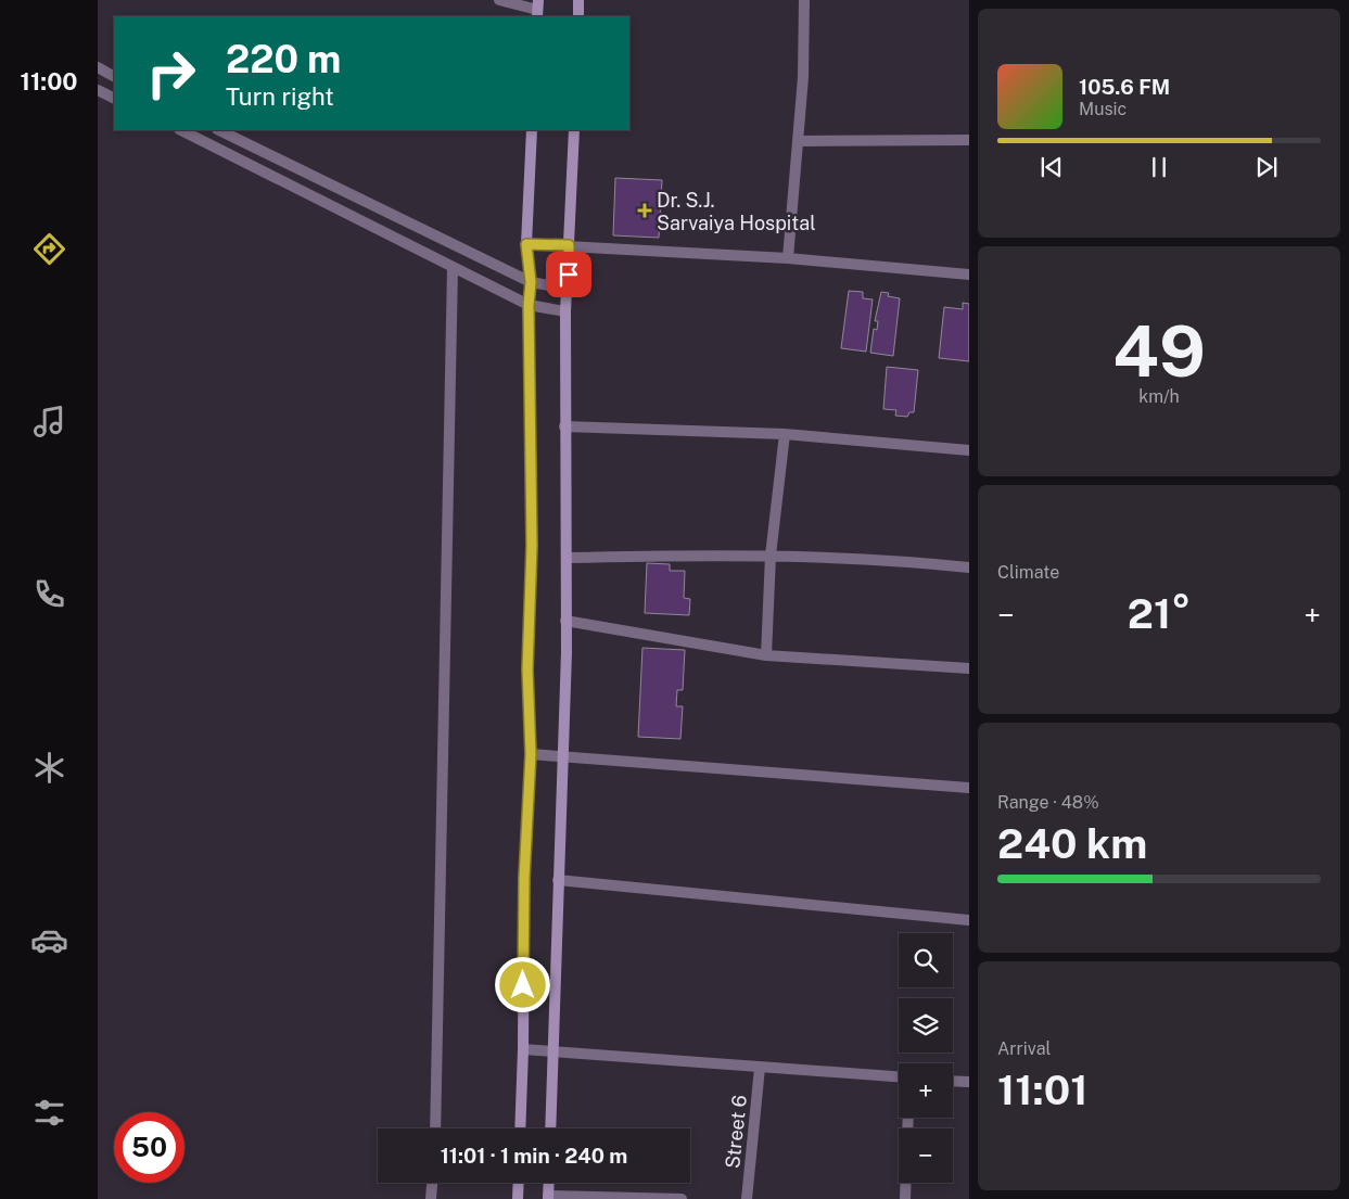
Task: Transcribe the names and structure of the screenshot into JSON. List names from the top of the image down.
{
  "streets": {
    "street": ["Street 6"]
  },
  "places": {
    "health": ["Dr. S.J. Sarvaiya Hospital"]
  },
  "page": {
    "tabs": "11:00",
    "turn": ["220 m", "Turn right"],
    "song": ["105.6 FM", "Music"],
    "tile": [
      ["49", "km/h"],
      "Climate",
      ["Range · 48%", "240 km"],
      ["Arrival", "11:01"]
    ],
    "heat": ["−", "21°", "+"],
    "map_buttons": ["+", "−"],
    "limit": "50",
    "trip": "11:01 · 1 min · 240 m"
  }
}
